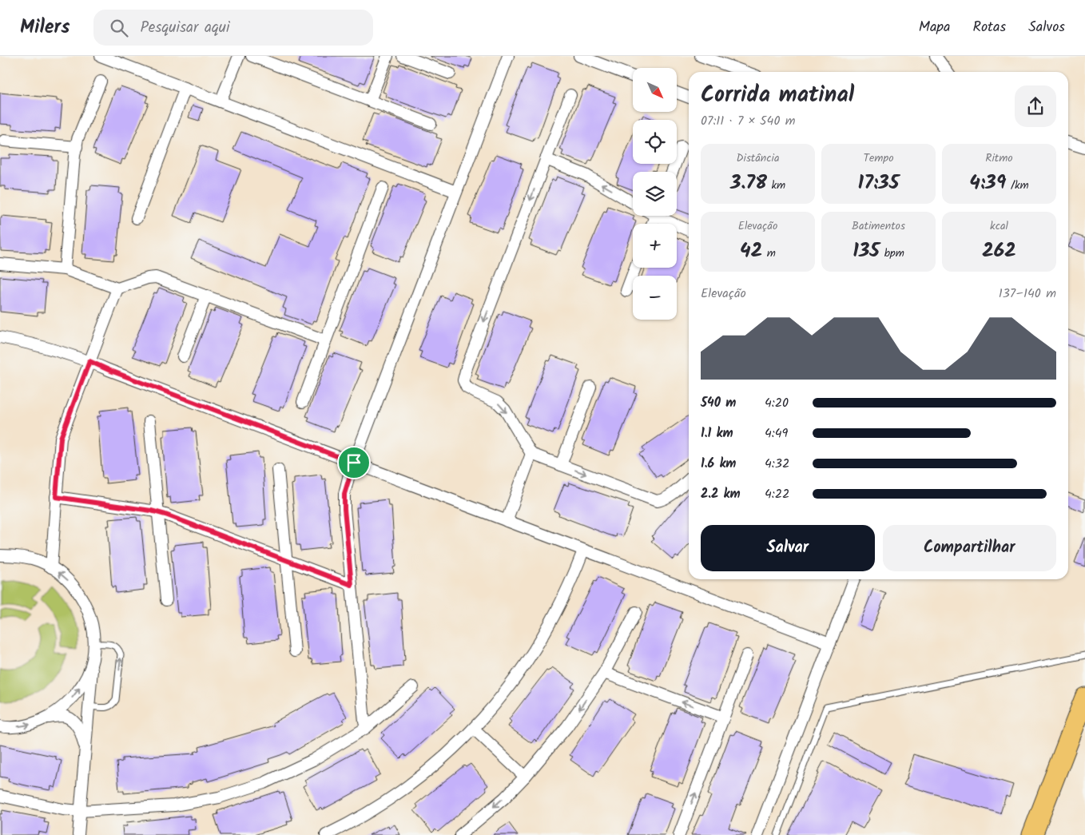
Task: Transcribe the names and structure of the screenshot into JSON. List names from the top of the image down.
{
  "north": "bottom right",
  "page": {
    "header": "Milers",
    "search": "Pesquisar aqui",
    "nav": ["Mapa", "Rotas", "Salvos"],
    "map_buttons": ["+", "−"],
    "heading": ["Corrida matinal", "07:11 · 7 × 540 m"],
    "stats": [
      ["Distância", "3.78 km"],
      ["Tempo", "17:35"],
      ["Ritmo", "4:39 /km"],
      ["Elevação", "42 m"],
      ["Batimentos", "135 bpm"],
      ["kcal", "262"]
    ],
    "chart": ["Elevação", "137–140 m"],
    "list": [
      {
        "name": "540 m",
        "note": "4:20"
      },
      {
        "name": "1.1 km",
        "note": "4:49"
      },
      {
        "name": "1.6 km",
        "note": "4:32"
      },
      {
        "name": "2.2 km",
        "note": "4:22"
      }
    ],
    "buttons": ["Salvar", "Compartilhar"]
  }
}
